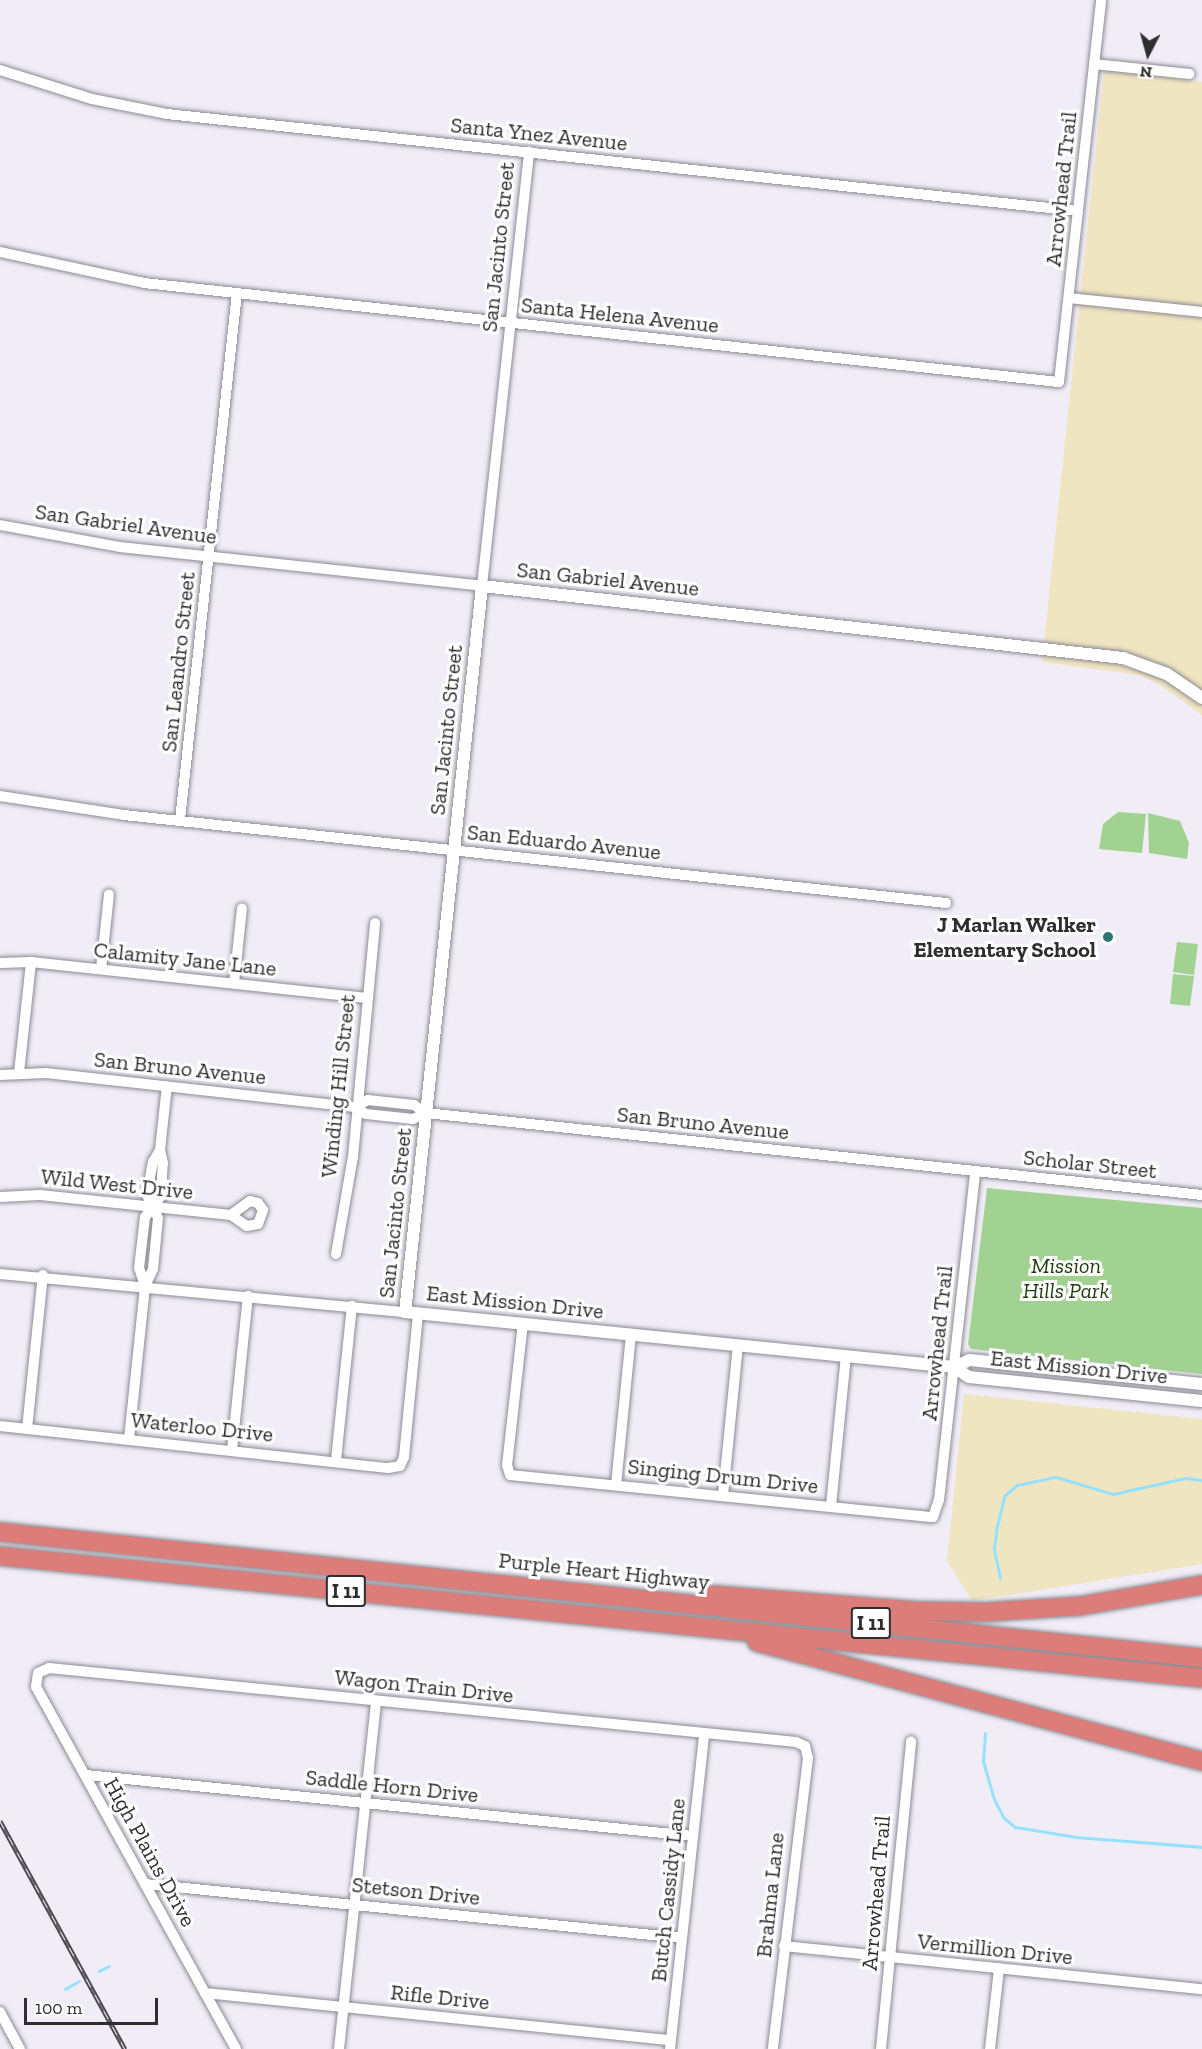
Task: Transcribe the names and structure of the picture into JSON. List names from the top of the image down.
{
  "streets": {
    "highway": ["Purple Heart Highway", "I 11"],
    "street": [
      "Santa Ynez Avenue",
      "Arrowhead Trail",
      "San Jacinto Street",
      "Santa Helena Avenue",
      "San Gabriel Avenue",
      "San Leandro Street",
      "San Eduardo Avenue",
      "Calamity Jane Lane",
      "San Bruno Avenue",
      "Winding Hill Street",
      "Scholar Street",
      "Wild West Drive",
      "East Mission Drive",
      "Waterloo Drive",
      "Singing Drum Drive",
      "Wagon Train Drive",
      "Saddle Horn Drive",
      "High Plains Drive",
      "Butch Cassidy Lane",
      "Stetson Drive",
      "Brahma Lane",
      "Vermillion Drive",
      "Rifle Drive"
    ]
  },
  "crossings": [
    ["Santa Ynez Avenue", "Arrowhead Trail"],
    ["Santa Ynez Avenue", "San Jacinto Street"],
    ["Arrowhead Trail", "Santa Helena Avenue"],
    ["Arrowhead Trail", "San Bruno Avenue"],
    ["Arrowhead Trail", "Scholar Street"],
    ["Arrowhead Trail", "East Mission Drive"],
    ["Arrowhead Trail", "Singing Drum Drive"],
    ["Arrowhead Trail", "Vermillion Drive"],
    ["San Jacinto Street", "Santa Helena Avenue"],
    ["San Jacinto Street", "San Gabriel Avenue"],
    ["San Jacinto Street", "San Eduardo Avenue"],
    ["San Jacinto Street", "San Bruno Avenue"],
    ["San Jacinto Street", "East Mission Drive"],
    ["San Jacinto Street", "Waterloo Drive"],
    ["Santa Helena Avenue", "San Leandro Street"],
    ["San Gabriel Avenue", "San Leandro Street"],
    ["San Leandro Street", "San Eduardo Avenue"],
    ["Calamity Jane Lane", "Winding Hill Street"],
    ["San Bruno Avenue", "Winding Hill Street"],
    ["San Bruno Avenue", "Scholar Street"],
    ["East Mission Drive", "Singing Drum Drive"],
    ["Wagon Train Drive", "High Plains Drive"],
    ["Wagon Train Drive", "Butch Cassidy Lane"],
    ["Wagon Train Drive", "Brahma Lane"],
    ["Saddle Horn Drive", "High Plains Drive"],
    ["Saddle Horn Drive", "Butch Cassidy Lane"],
    ["High Plains Drive", "Stetson Drive"],
    ["High Plains Drive", "Rifle Drive"],
    ["Butch Cassidy Lane", "Stetson Drive"],
    ["Butch Cassidy Lane", "Rifle Drive"],
    ["Brahma Lane", "Vermillion Drive"]
  ],
  "parks": ["Mission Hills Park"],
  "places": ["J Marlan Walker Elementary School"],
  "scale_bar": "100 m",
  "north": "bottom"
}
